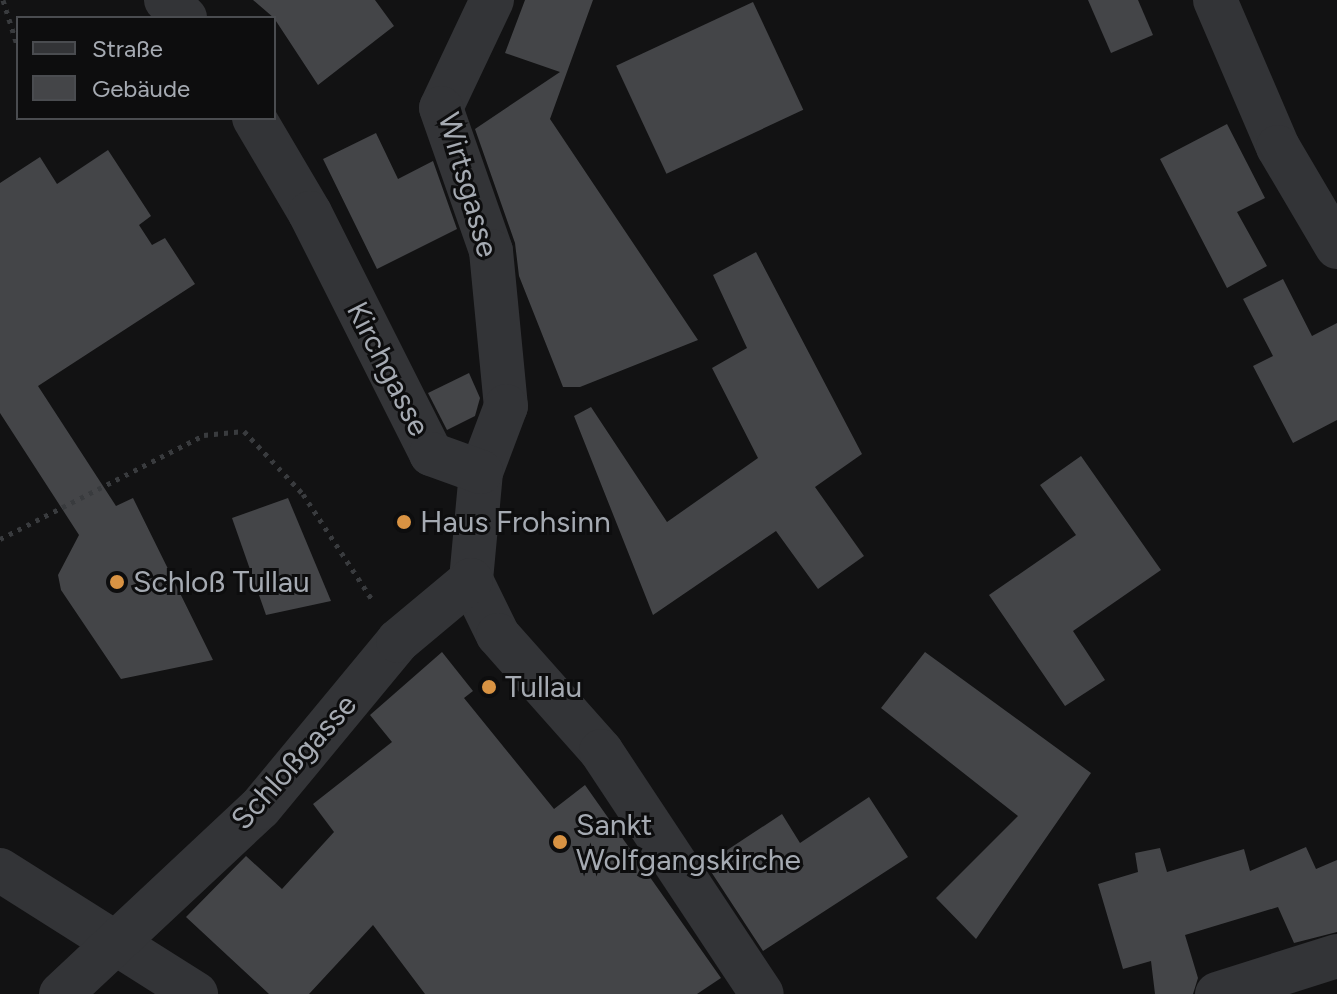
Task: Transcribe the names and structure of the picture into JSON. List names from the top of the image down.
{
  "streets": {
    "street": ["Wirtsgasse", "Kirchgasse", "Schloßgasse"]
  },
  "crossings": [
    ["Wirtsgasse", "Kirchgasse"]
  ],
  "places": [
    "Haus Frohsinn",
    "Schloß Tullau",
    "Tullau",
    "Sankt Wolfgangskirche"
  ],
  "legend": ["Straße", "Gebäude"]
}
